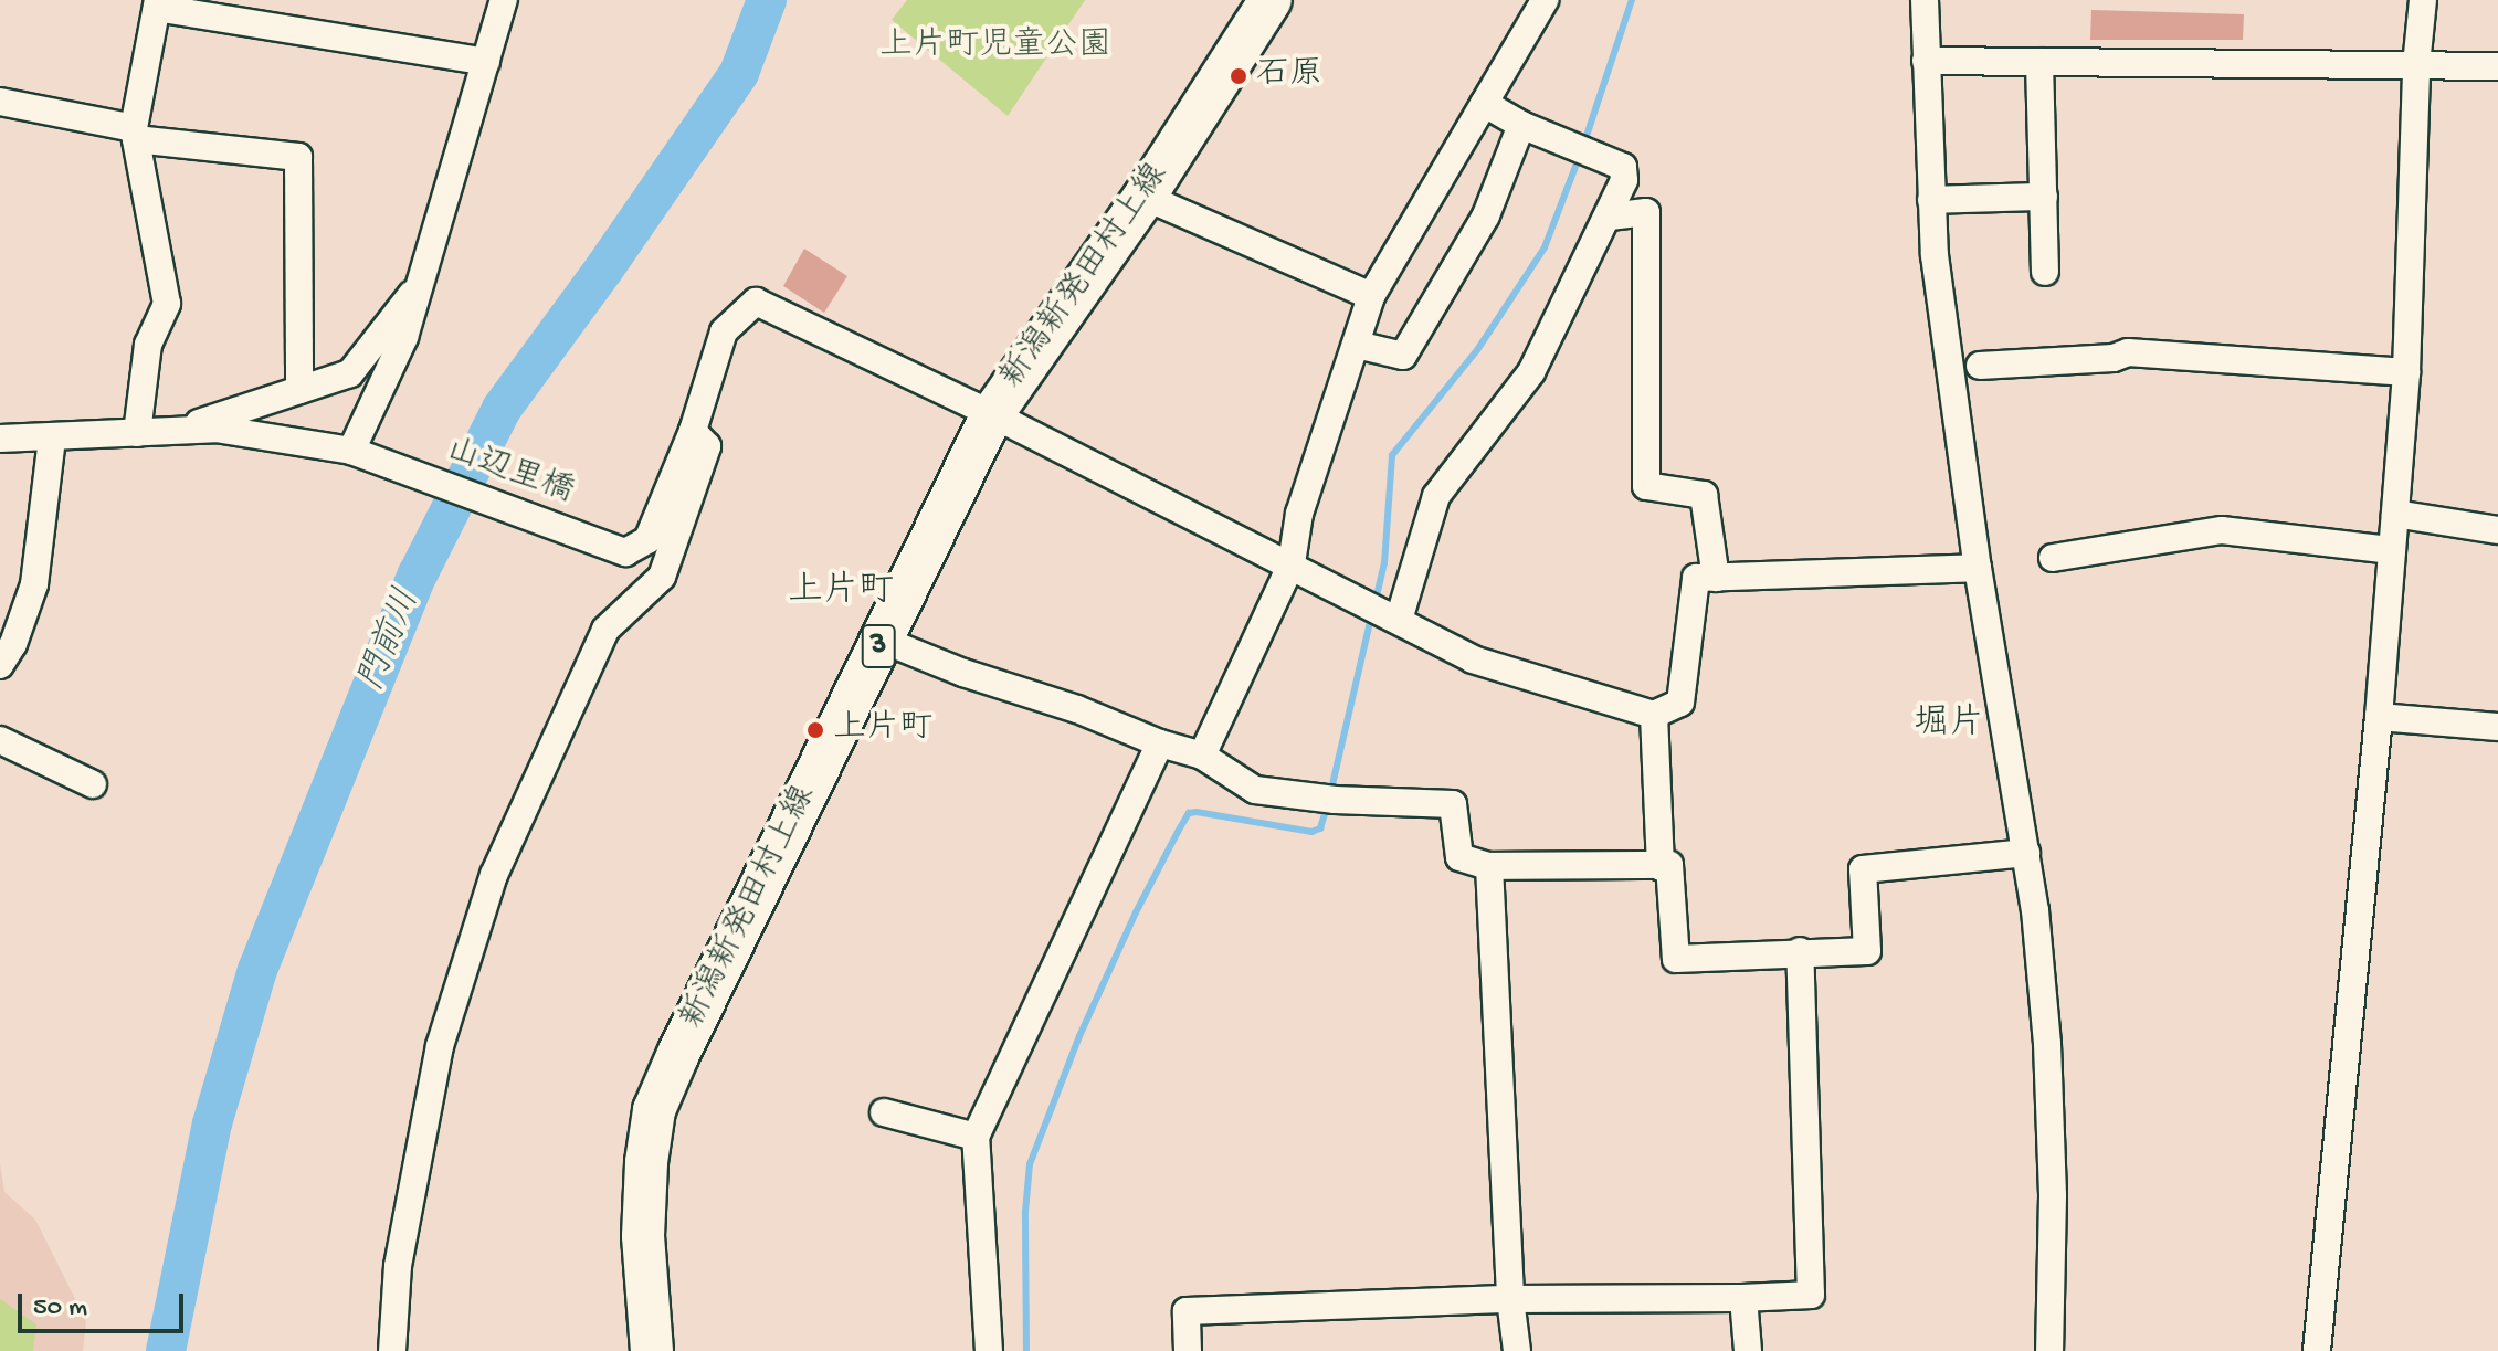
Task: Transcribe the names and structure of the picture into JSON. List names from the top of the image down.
{
  "streets": {
    "main road": ["新潟新発田村上線", "3"],
    "street": ["山辺里橋"]
  },
  "districts": ["上片町", "堀片"],
  "water": ["門前川"],
  "parks": ["上片町児童公園"],
  "places": ["石原", "上片町"],
  "scale_bar": "50 m"
}
